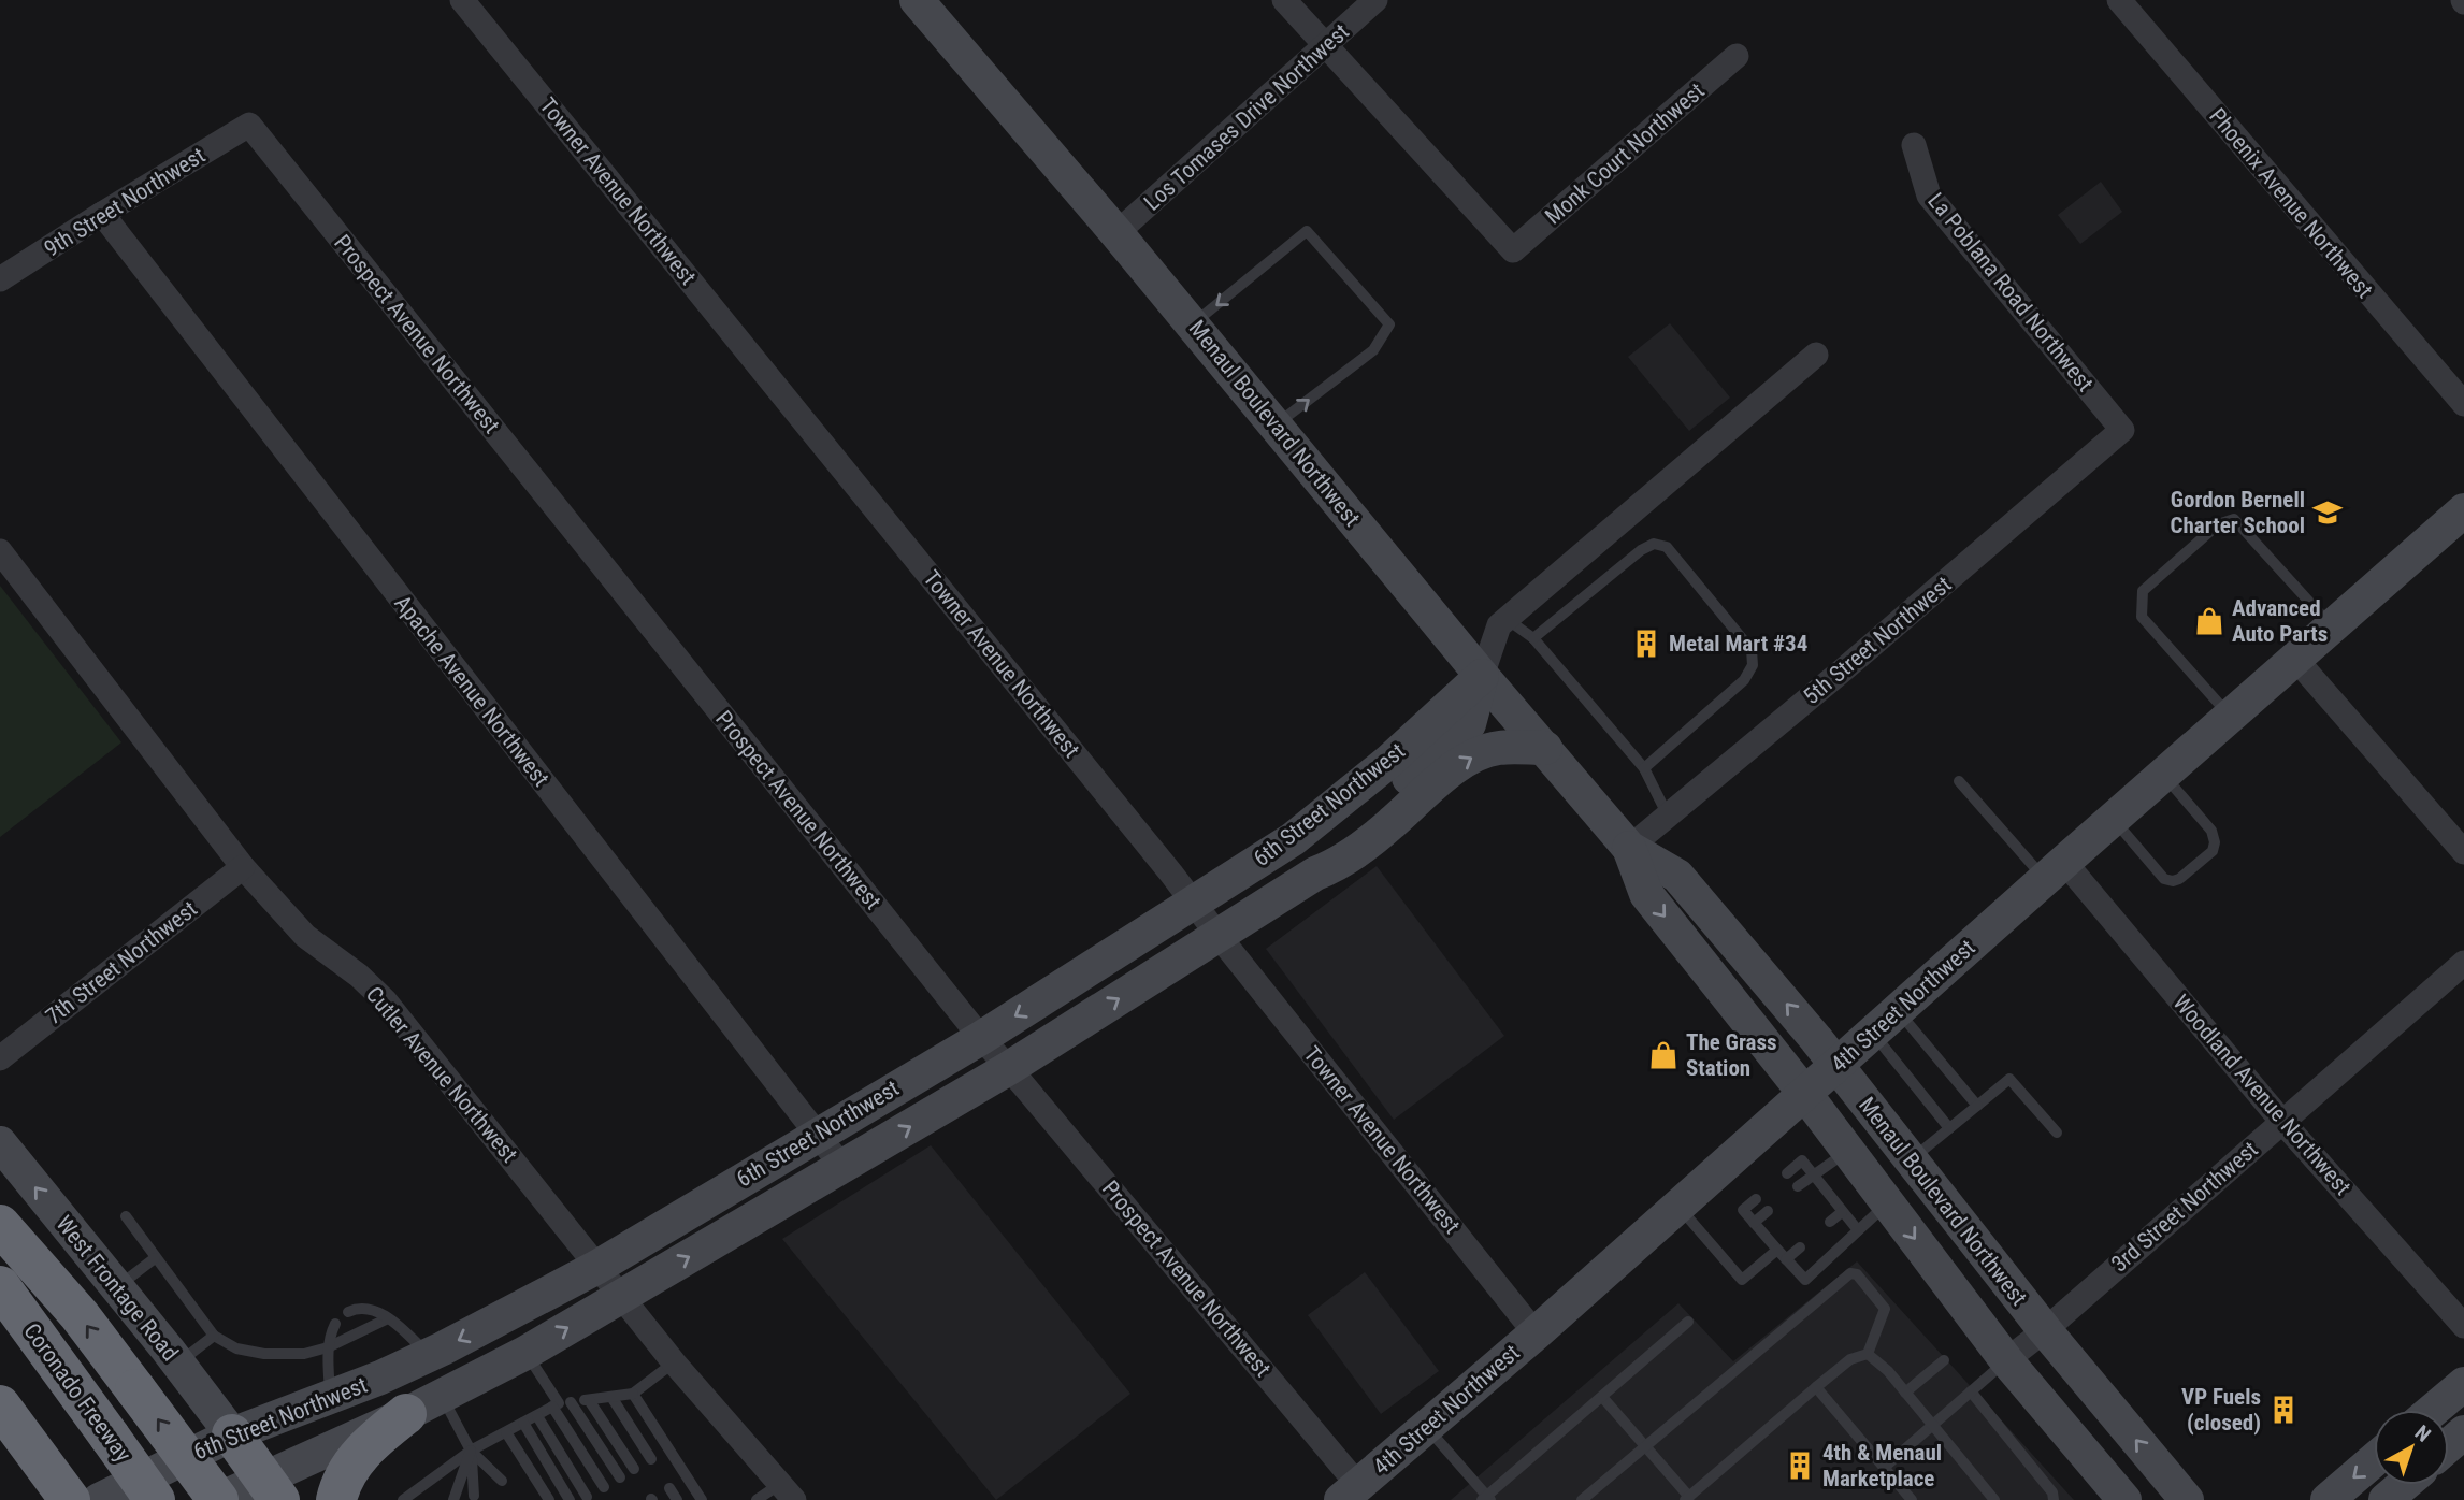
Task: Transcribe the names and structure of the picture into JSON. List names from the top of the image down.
{
  "streets": {
    "highway": ["Coronado Freeway"],
    "main road": [
      "Menaul Boulevard Northwest",
      "6th Street Northwest",
      "4th Street Northwest",
      "West Frontage Road"
    ],
    "street": [
      "Los Tomases Drive Northwest",
      "Monk Court Northwest",
      "Towner Avenue Northwest",
      "9th Street Northwest",
      "Phoenix Avenue Northwest",
      "La Poblana Road Northwest",
      "Prospect Avenue Northwest",
      "5th Street Northwest",
      "Apache Avenue Northwest",
      "7th Street Northwest",
      "Cutler Avenue Northwest",
      "Woodland Avenue Northwest",
      "3rd Street Northwest"
    ]
  },
  "crossings": [
    ["Los Tomases Drive Northwest", "Monk Court Northwest"],
    ["Los Tomases Drive Northwest", "Menaul Boulevard Northwest"],
    ["Towner Avenue Northwest", "6th Street Northwest"],
    ["Towner Avenue Northwest", "4th Street Northwest"],
    ["9th Street Northwest", "Prospect Avenue Northwest"],
    ["9th Street Northwest", "Apache Avenue Northwest"],
    ["La Poblana Road Northwest", "5th Street Northwest"],
    ["Prospect Avenue Northwest", "6th Street Northwest"],
    ["Prospect Avenue Northwest", "4th Street Northwest"],
    ["Menaul Boulevard Northwest", "5th Street Northwest"],
    ["Menaul Boulevard Northwest", "6th Street Northwest"],
    ["Menaul Boulevard Northwest", "4th Street Northwest"],
    ["Menaul Boulevard Northwest", "3rd Street Northwest"],
    ["Apache Avenue Northwest", "6th Street Northwest"],
    ["6th Street Northwest", "Cutler Avenue Northwest"],
    ["6th Street Northwest", "West Frontage Road"],
    ["7th Street Northwest", "Cutler Avenue Northwest"],
    ["4th Street Northwest", "Woodland Avenue Northwest"],
    ["Woodland Avenue Northwest", "3rd Street Northwest"]
  ],
  "one_way": ["West Frontage Road"],
  "places": {
    "school or university": ["Gordon Bernell Charter School"],
    "shop": ["Advanced Auto Parts", "The Grass Station"],
    "building": ["Metal Mart #34", "VP Fuels (closed)", "4th & Menaul Marketplace"]
  },
  "north": "top right"
}
